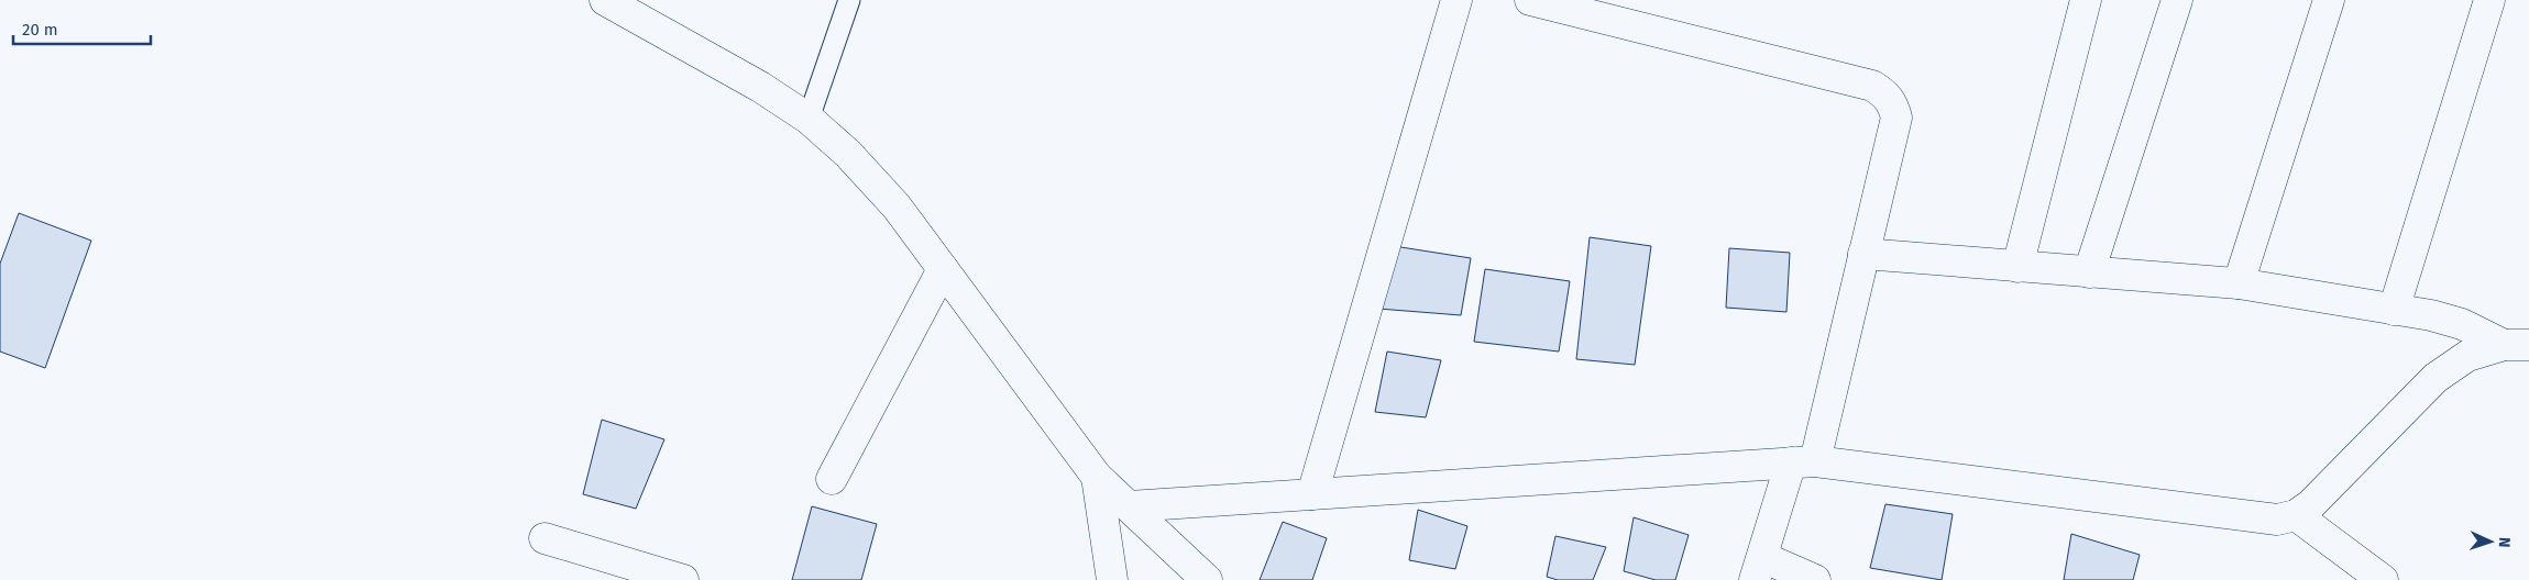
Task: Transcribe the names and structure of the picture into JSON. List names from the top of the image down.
{
  "scale_bar": "20 m",
  "north": "right"
}
